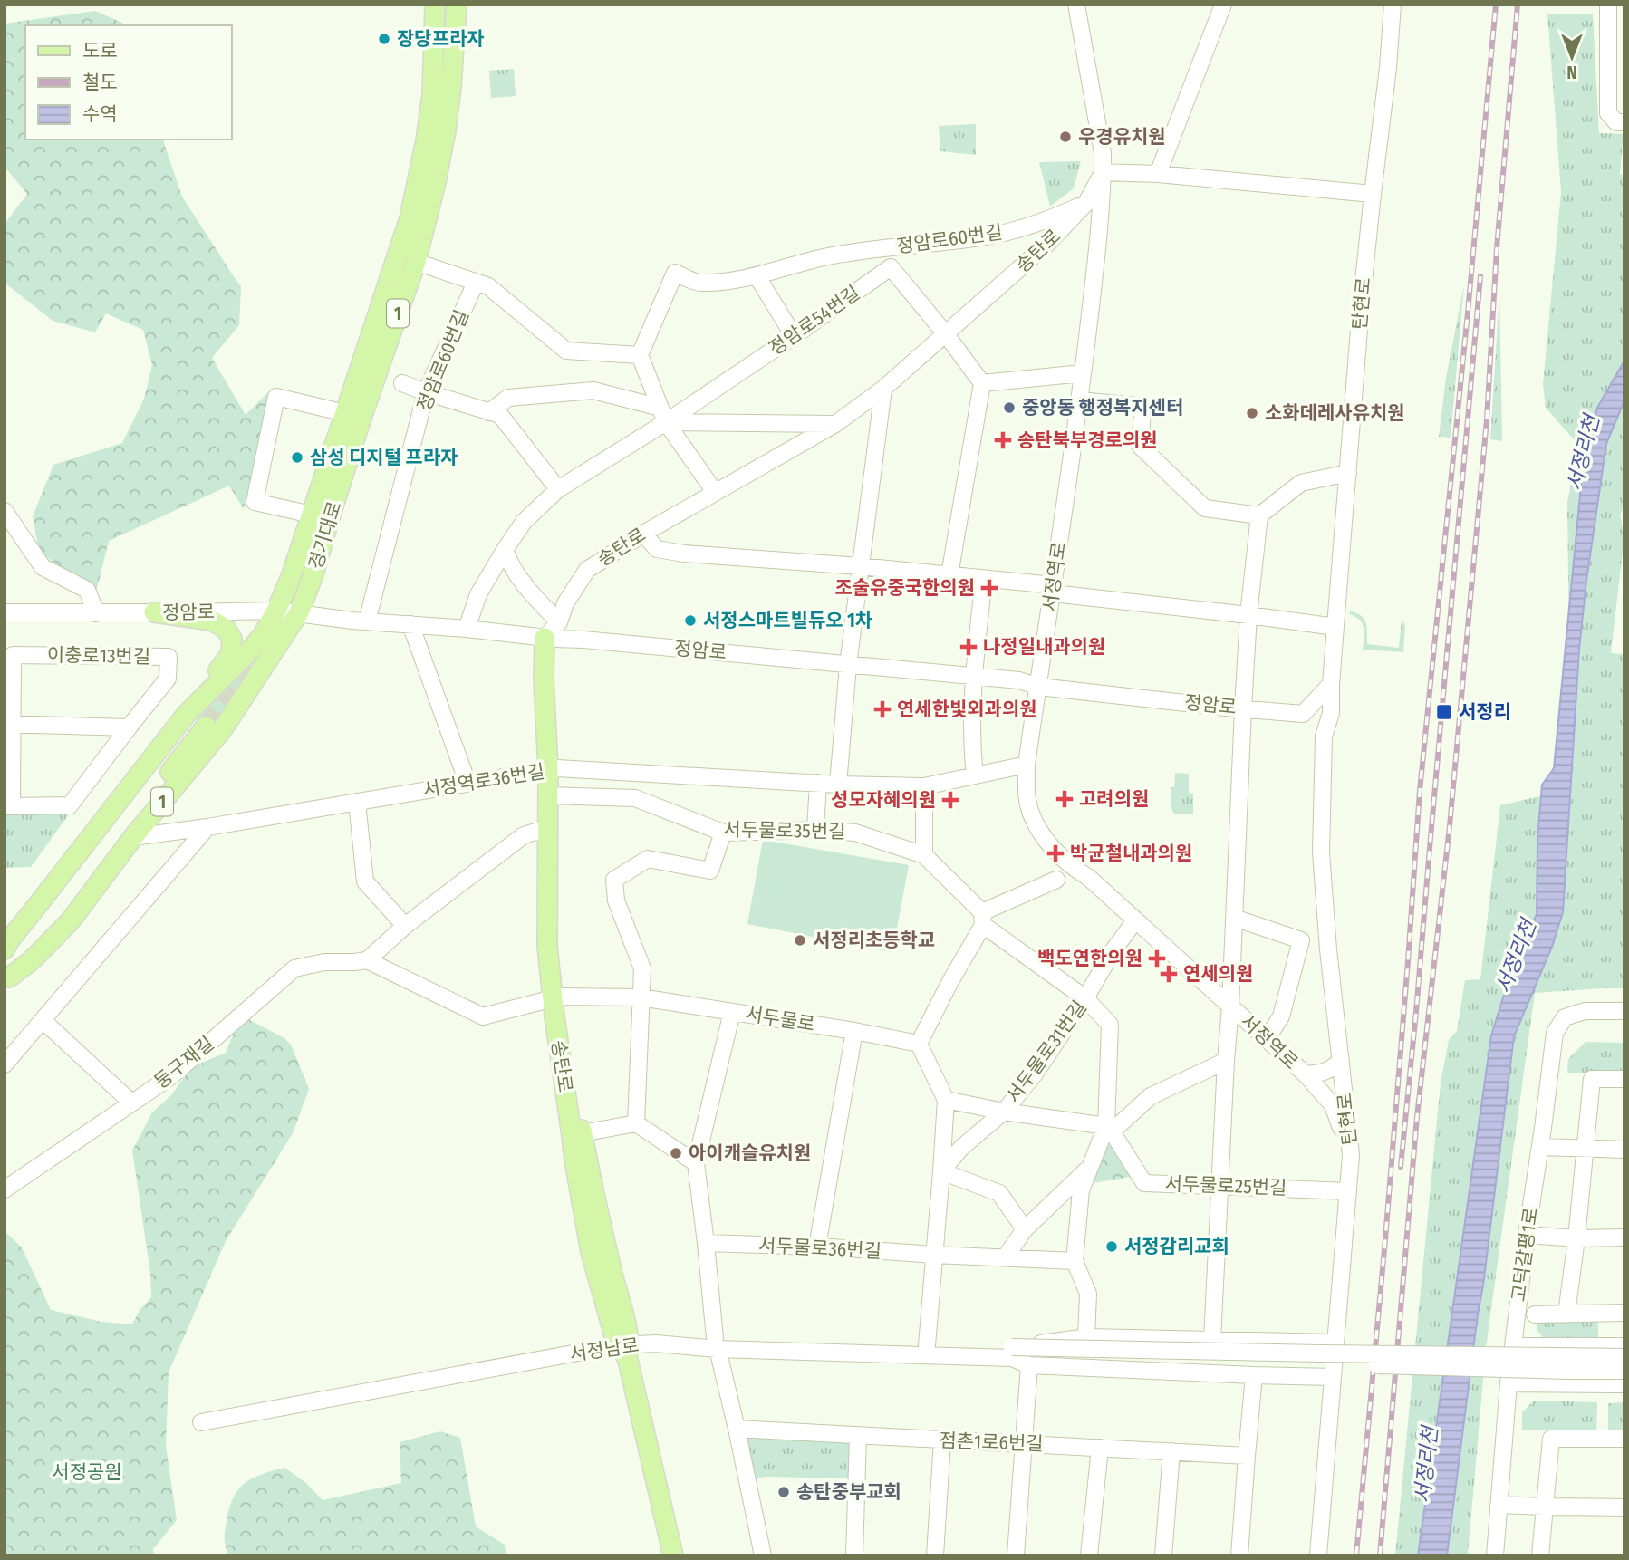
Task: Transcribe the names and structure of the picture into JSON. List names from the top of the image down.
{
  "streets": {
    "main road": ["송탄로", "1", "경기대로"],
    "street": [
      "정암로60번길",
      "탄현로",
      "정암로54번길",
      "서정역로",
      "정암로",
      "이충로13번길",
      "서정역로36번길",
      "서두물로35번길",
      "서두물로",
      "서두물로31번길",
      "둥구재길",
      "서두물로25번길",
      "서두물로36번길",
      "고덕갈평1로",
      "서정남로",
      "점촌1로6번길"
    ]
  },
  "crossings": [
    ["정암로60번길", "송탄로"],
    ["정암로60번길", "정암로"],
    ["송탄로", "정암로54번길"],
    ["송탄로", "서정역로"],
    ["송탄로", "정암로"],
    ["송탄로", "서정역로36번길"],
    ["송탄로", "서두물로35번길"],
    ["송탄로", "서두물로"],
    ["송탄로", "서정남로"],
    ["탄현로", "서정역로"],
    ["탄현로", "정암로"],
    ["탄현로", "서두물로25번길"],
    ["정암로54번길", "정암로"],
    ["경기대로", "정암로"],
    ["경기대로", "서정역로36번길"],
    ["서정역로", "정암로"],
    ["서정역로", "서정역로36번길"],
    ["서정역로", "서두물로31번길"],
    ["서두물로35번길", "서두물로31번길"],
    ["서두물로35번길", "서두물로25번길"]
  ],
  "water": ["서정리천"],
  "parks": ["서정공원"],
  "places": {
    "other": [
      "장당프라자",
      "우경유치원",
      "중앙동 행정복지센터",
      "소화데레사유치원",
      "삼성 디지털 프라자",
      "서정스마트빌듀오 1차",
      "서정리초등학교",
      "아이캐슬유치원",
      "서정감리교회",
      "송탄중부교회"
    ],
    "health": [
      "송탄북부경로의원",
      "조술유중국한의원",
      "나정일내과의원",
      "연세한빛외과의원",
      "고려의원",
      "성모자혜의원",
      "박균철내과의원",
      "백도연한의원",
      "연세의원"
    ],
    "transit": ["서정리"]
  },
  "legend": ["도로", "철도", "수역"],
  "north": "bottom"
}
